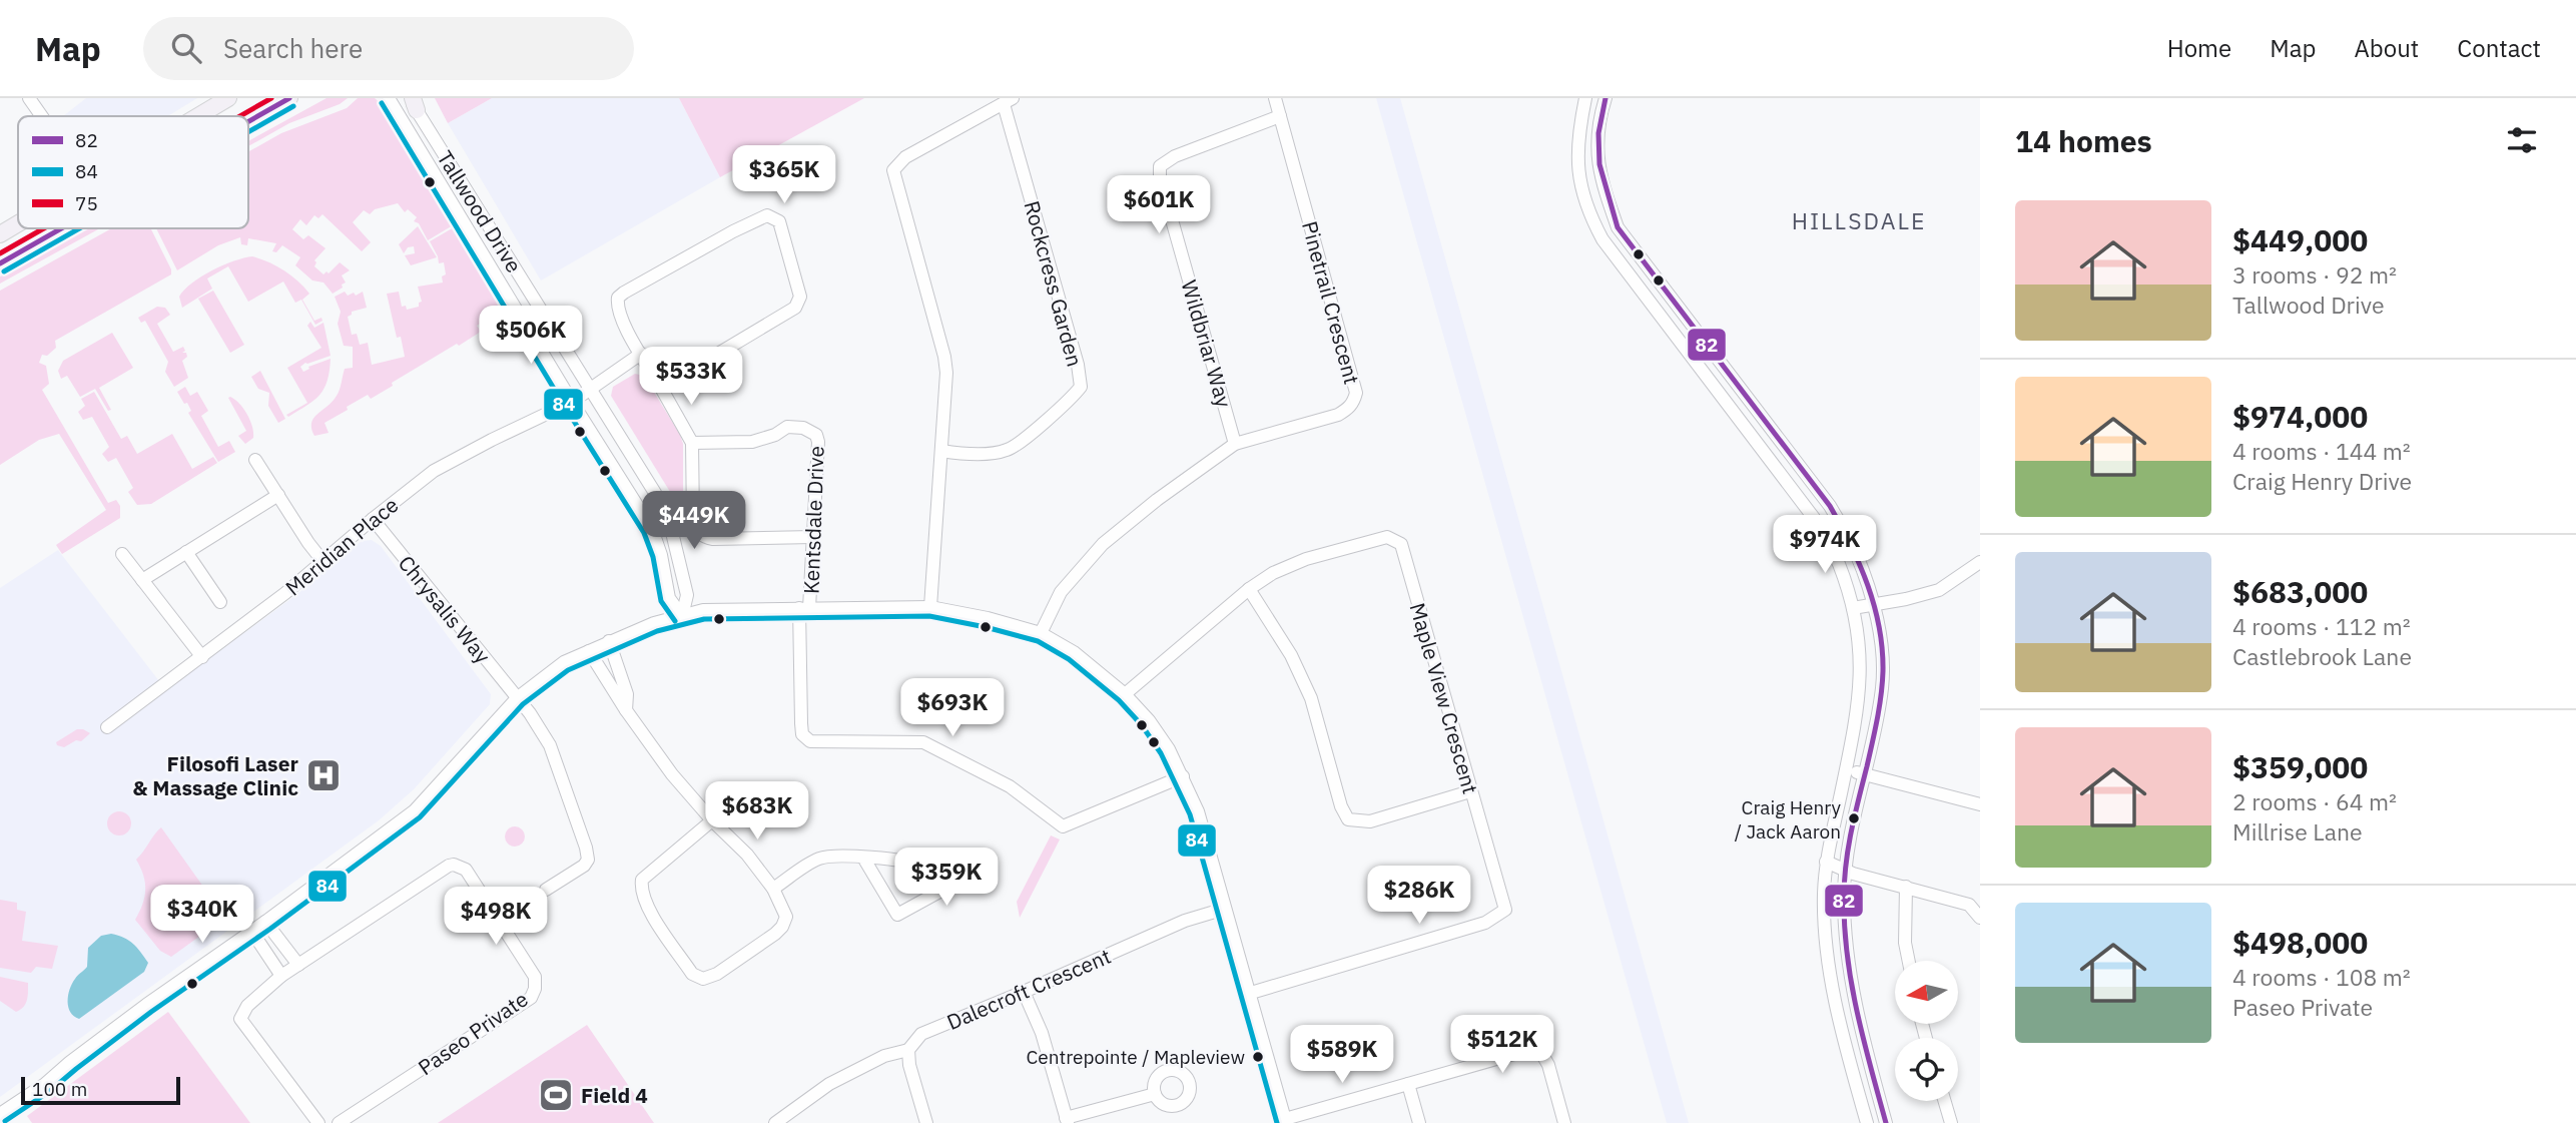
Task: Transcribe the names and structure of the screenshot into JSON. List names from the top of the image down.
{
  "streets": {
    "street": [
      "Tallwood Drive",
      "Rockcress Garden",
      "Pinetrail Crescent",
      "Wildbriar Way",
      "Kentsdale Drive",
      "Meridian Place",
      "Chrysalis Way",
      "Maple View Crescent",
      "Dalecroft Crescent",
      "Paseo Private"
    ]
  },
  "crossings": [
    ["Tallwood Drive", "Meridian Place"],
    ["Pinetrail Crescent", "Wildbriar Way"],
    ["Meridian Place", "Chrysalis Way"]
  ],
  "districts": ["HILLSDALE"],
  "places": {
    "hospital": ["Filosofi Laser & Massage Clinic"],
    "other": ["Craig Henry / Jack Aaron", "Centrepointe / Mapleview"],
    "sports": ["Field 4"]
  },
  "lines": ["transit line 82", "transit line 75", "transit line 84"],
  "legend": ["82", "84", "75"],
  "scale_bar": "100 m",
  "north": "left",
  "page": {
    "header": "Map",
    "search": "Search here",
    "nav": [
      "Home",
      "Map",
      "About",
      "Contact"
    ],
    "heading": "14 homes",
    "price": [
      "$365K",
      "$601K",
      "$506K",
      "$533K",
      "$449K",
      "$974K",
      "$693K",
      "$683K",
      "$359K",
      "$286K",
      "$340K",
      "$498K",
      "$512K",
      "$589K"
    ],
    "list": [
      {
        "name": "$449,000",
        "note": "3 rooms · 92 m² · Tallwood Drive"
      },
      {
        "name": "$974,000",
        "note": "4 rooms · 144 m² · Craig Henry Drive"
      },
      {
        "name": "$683,000",
        "note": "4 rooms · 112 m² · Castlebrook Lane"
      },
      {
        "name": "$359,000",
        "note": "2 rooms · 64 m² · Millrise Lane"
      },
      {
        "name": "$498,000",
        "note": "4 rooms · 108 m² · Paseo Private"
      }
    ],
    "scale": "100 m"
  }
}
